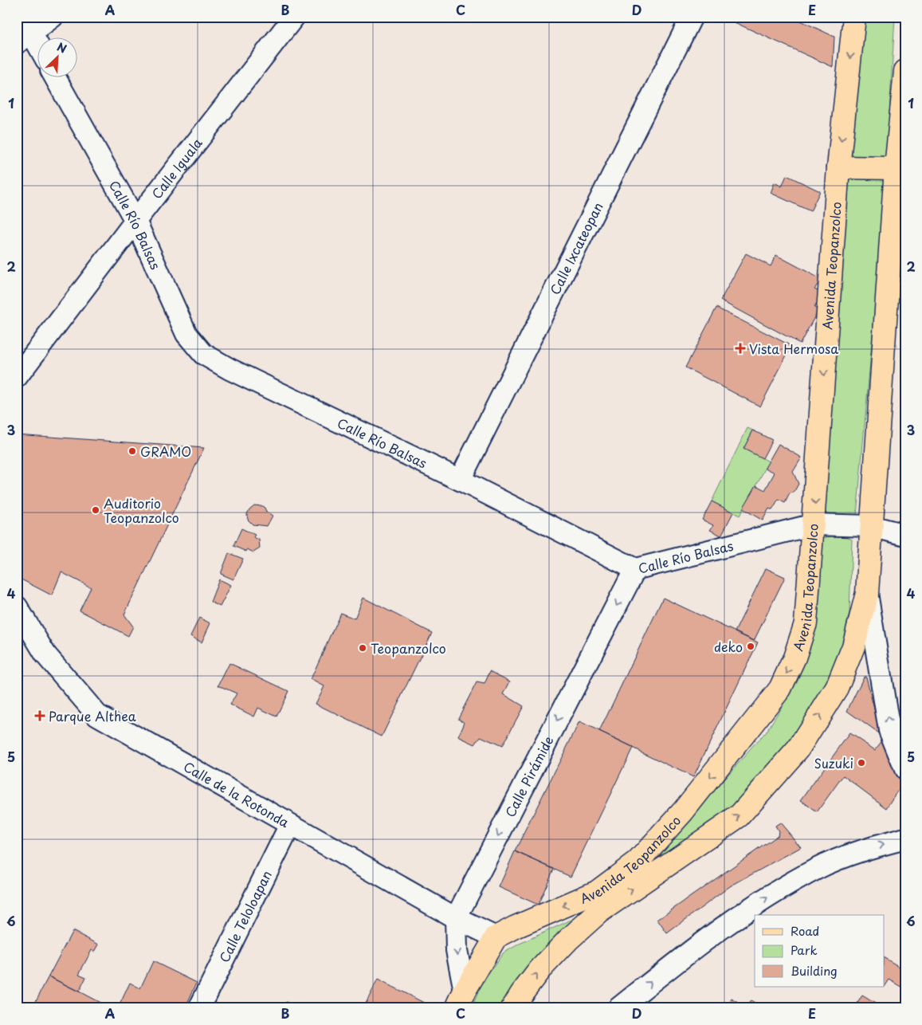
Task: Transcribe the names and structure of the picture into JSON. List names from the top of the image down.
{
  "streets": {
    "main road": ["Avenida Teopanzolco"],
    "street": [
      "Calle Iguala",
      "Calle Río Balsas",
      "Calle Ixcateopan",
      "Calle Pirámide",
      "Calle de la Rotonda",
      "Calle Teloloapan"
    ]
  },
  "crossings": [
    ["Calle Iguala", "Calle Río Balsas"],
    ["Calle Río Balsas", "Calle Ixcateopan"],
    ["Calle Río Balsas", "Avenida Teopanzolco"],
    ["Calle Río Balsas", "Calle Pirámide"],
    ["Avenida Teopanzolco", "Calle de la Rotonda"],
    ["Calle Pirámide", "Calle de la Rotonda"],
    ["Calle de la Rotonda", "Calle Teloloapan"]
  ],
  "one_way": ["Calle Pirámide"],
  "places": {
    "health": ["Vista Hermosa", "Parque Althea"],
    "other": [
      "GRAMO",
      "Auditorio Teopanzolco",
      "deko",
      "Teopanzolco",
      "Suzuki"
    ]
  },
  "legend": ["Road", "Park", "Building"],
  "north": "top right",
  "grid": {
    "columns": [
      "A",
      "B",
      "C",
      "D",
      "E"
    ],
    "rows": [
      "1",
      "2",
      "3",
      "4",
      "5",
      "6"
    ]
  }
}
